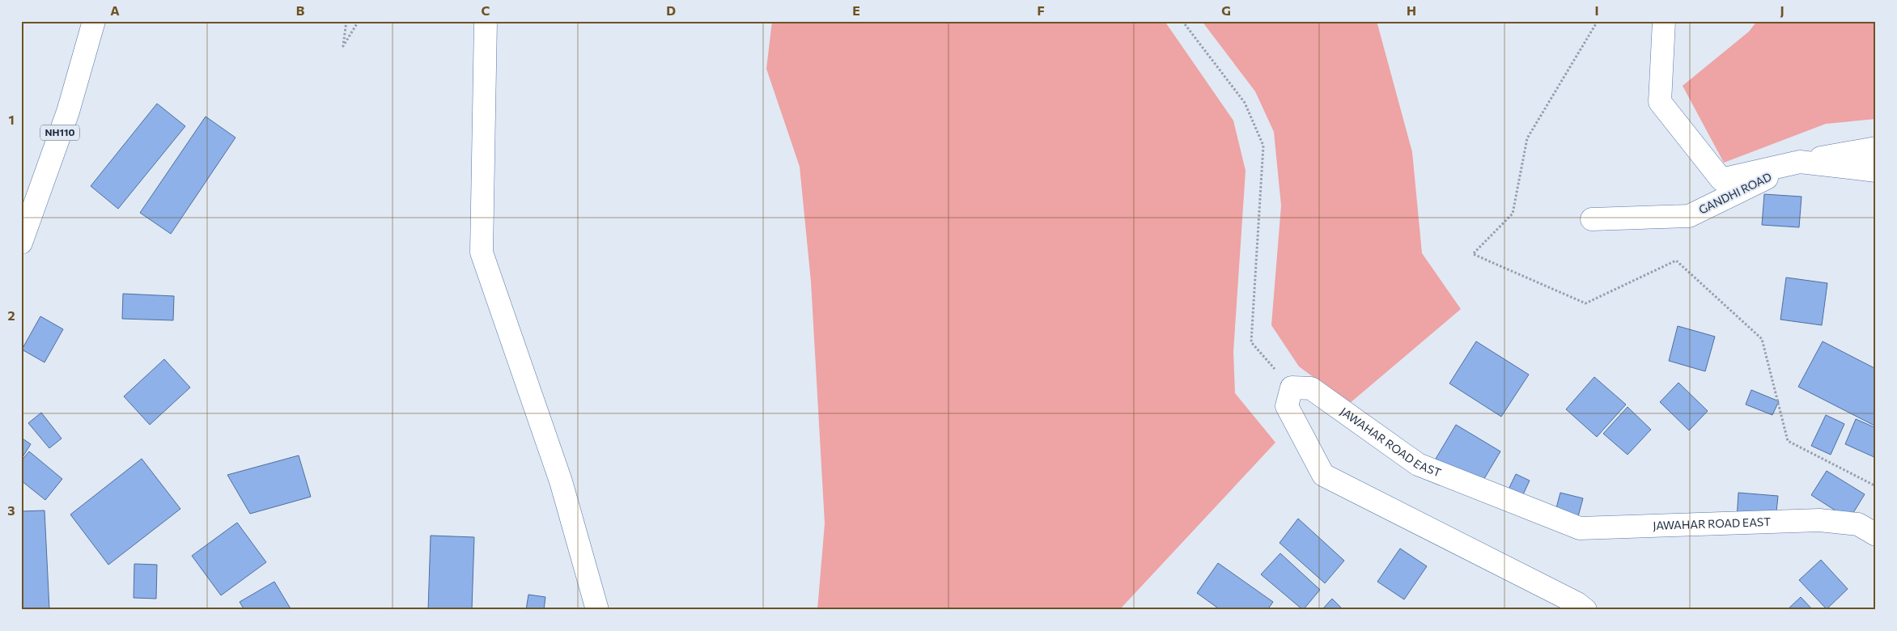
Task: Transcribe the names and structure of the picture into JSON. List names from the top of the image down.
{
  "streets": {
    "main road": ["NH110", "GANDHI ROAD", "JAWAHAR ROAD EAST"]
  },
  "grid": {
    "columns": [
      "A",
      "B",
      "C",
      "D",
      "E",
      "F",
      "G",
      "H",
      "I",
      "J"
    ],
    "rows": ["1", "2", "3"]
  }
}
